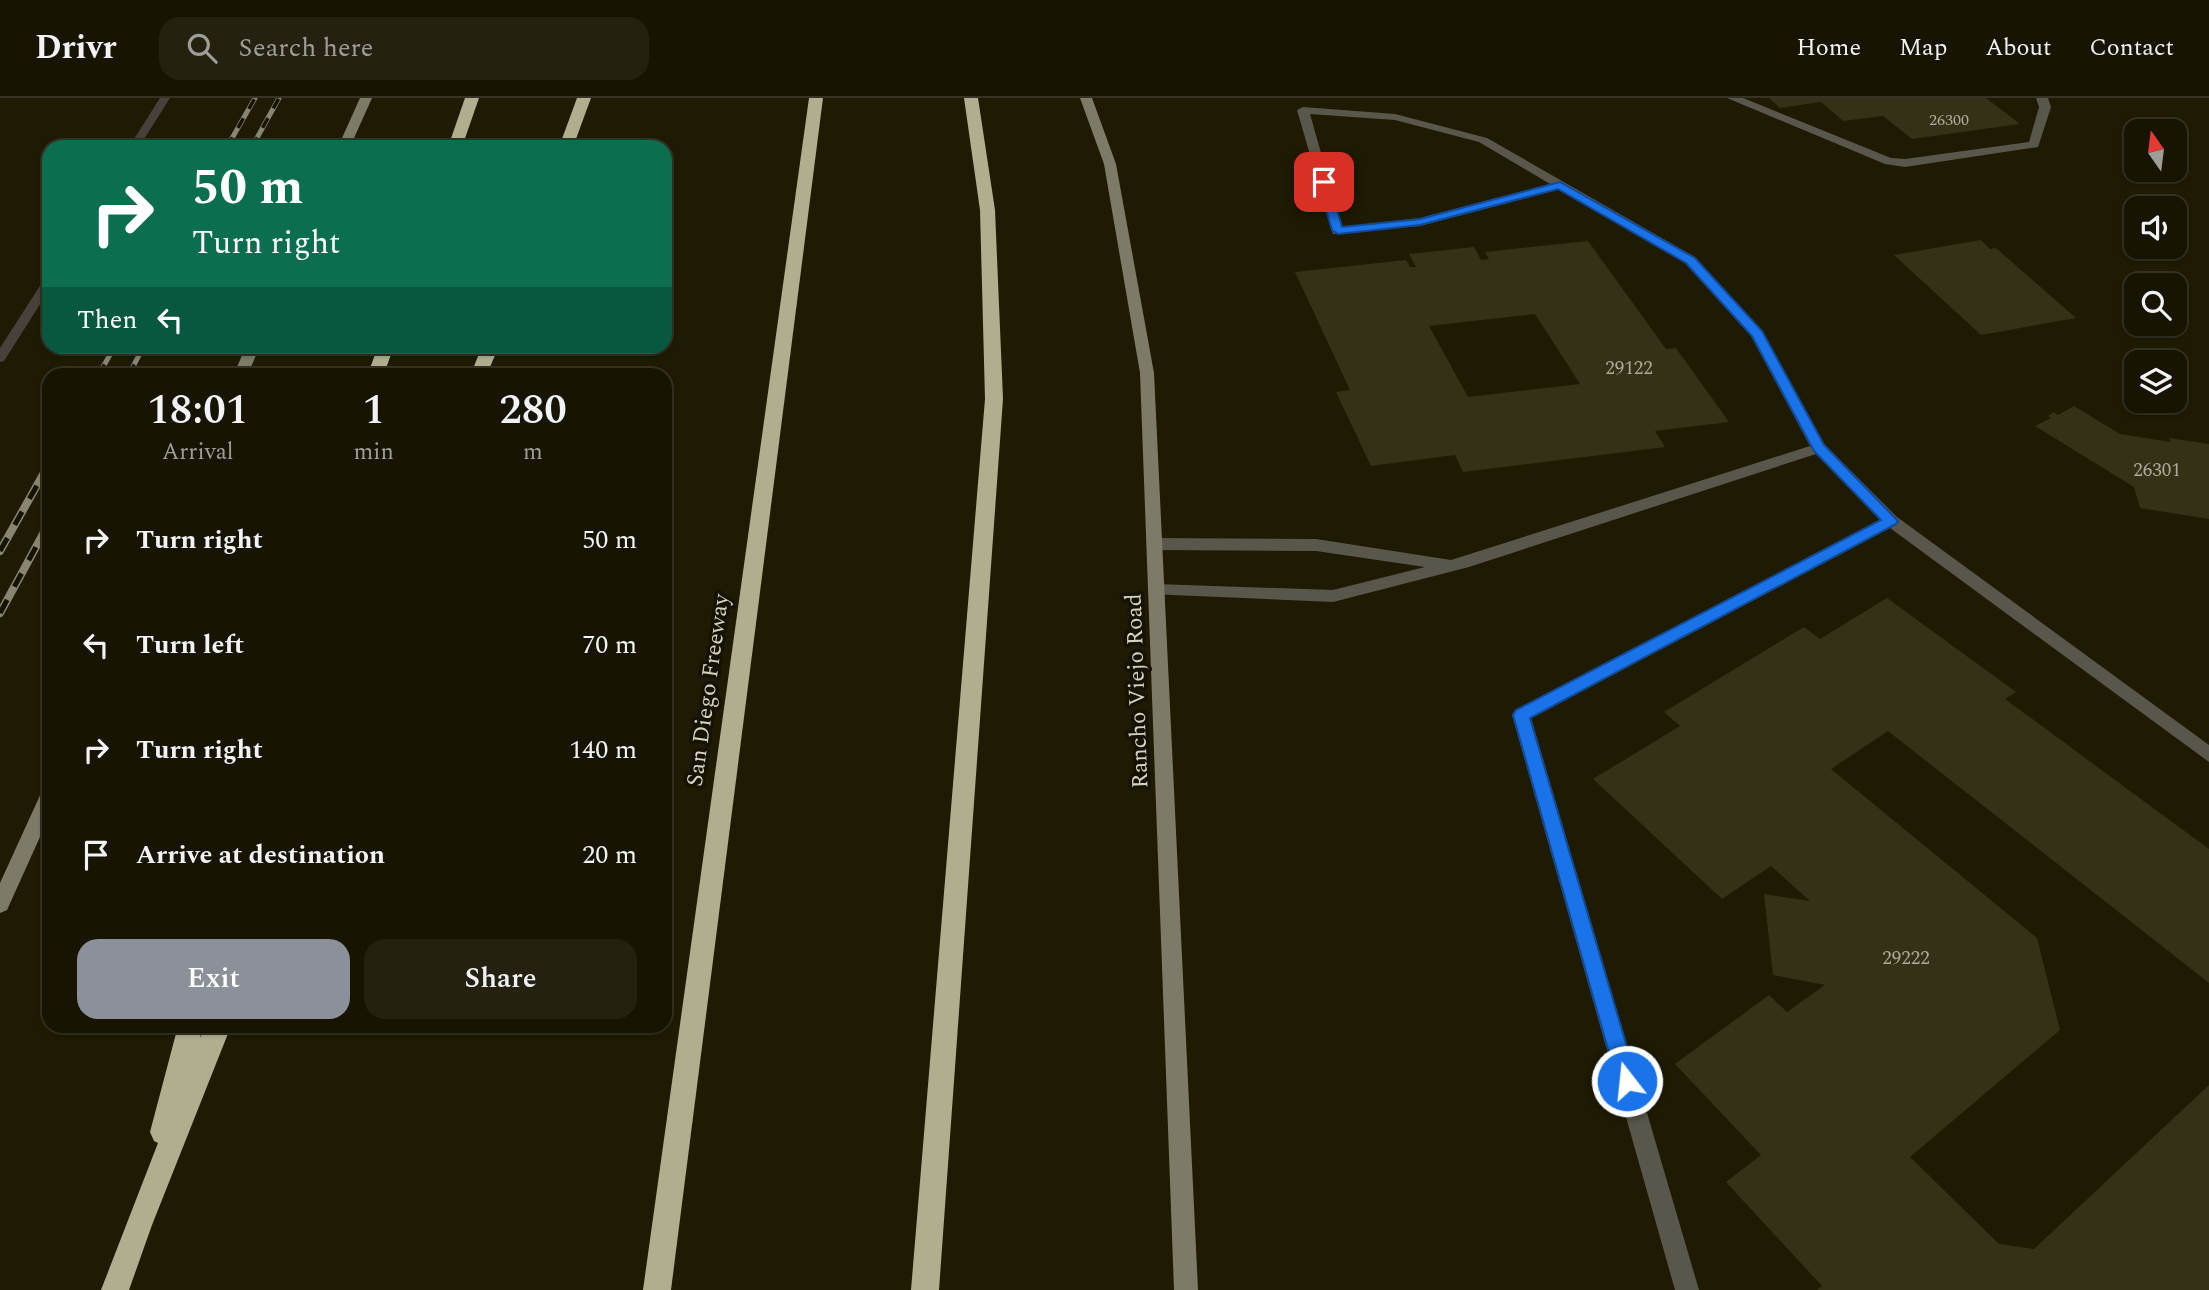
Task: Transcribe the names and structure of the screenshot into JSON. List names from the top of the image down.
{
  "streets": {
    "highway": ["San Diego Freeway"],
    "main road": ["Rancho Viejo Road"]
  },
  "house_numbers": [
    "26300",
    "29122",
    "26301",
    "29222"
  ],
  "north": "top",
  "page": {
    "header": "Drivr",
    "search": "Search here",
    "nav": [
      "Home",
      "Map",
      "About",
      "Contact"
    ],
    "turn": ["50 m", "Turn right"],
    "then": "Then",
    "eta": [
      "18:01",
      "Arrival",
      "1",
      "min",
      "280",
      "m"
    ],
    "list": [
      {
        "name": "Turn right",
        "value": "50 m"
      },
      {
        "name": "Turn left",
        "value": "70 m"
      },
      {
        "name": "Turn right",
        "value": "140 m"
      },
      {
        "name": "Arrive at destination",
        "value": "20 m"
      }
    ],
    "buttons": ["Exit", "Share"]
  }
}
